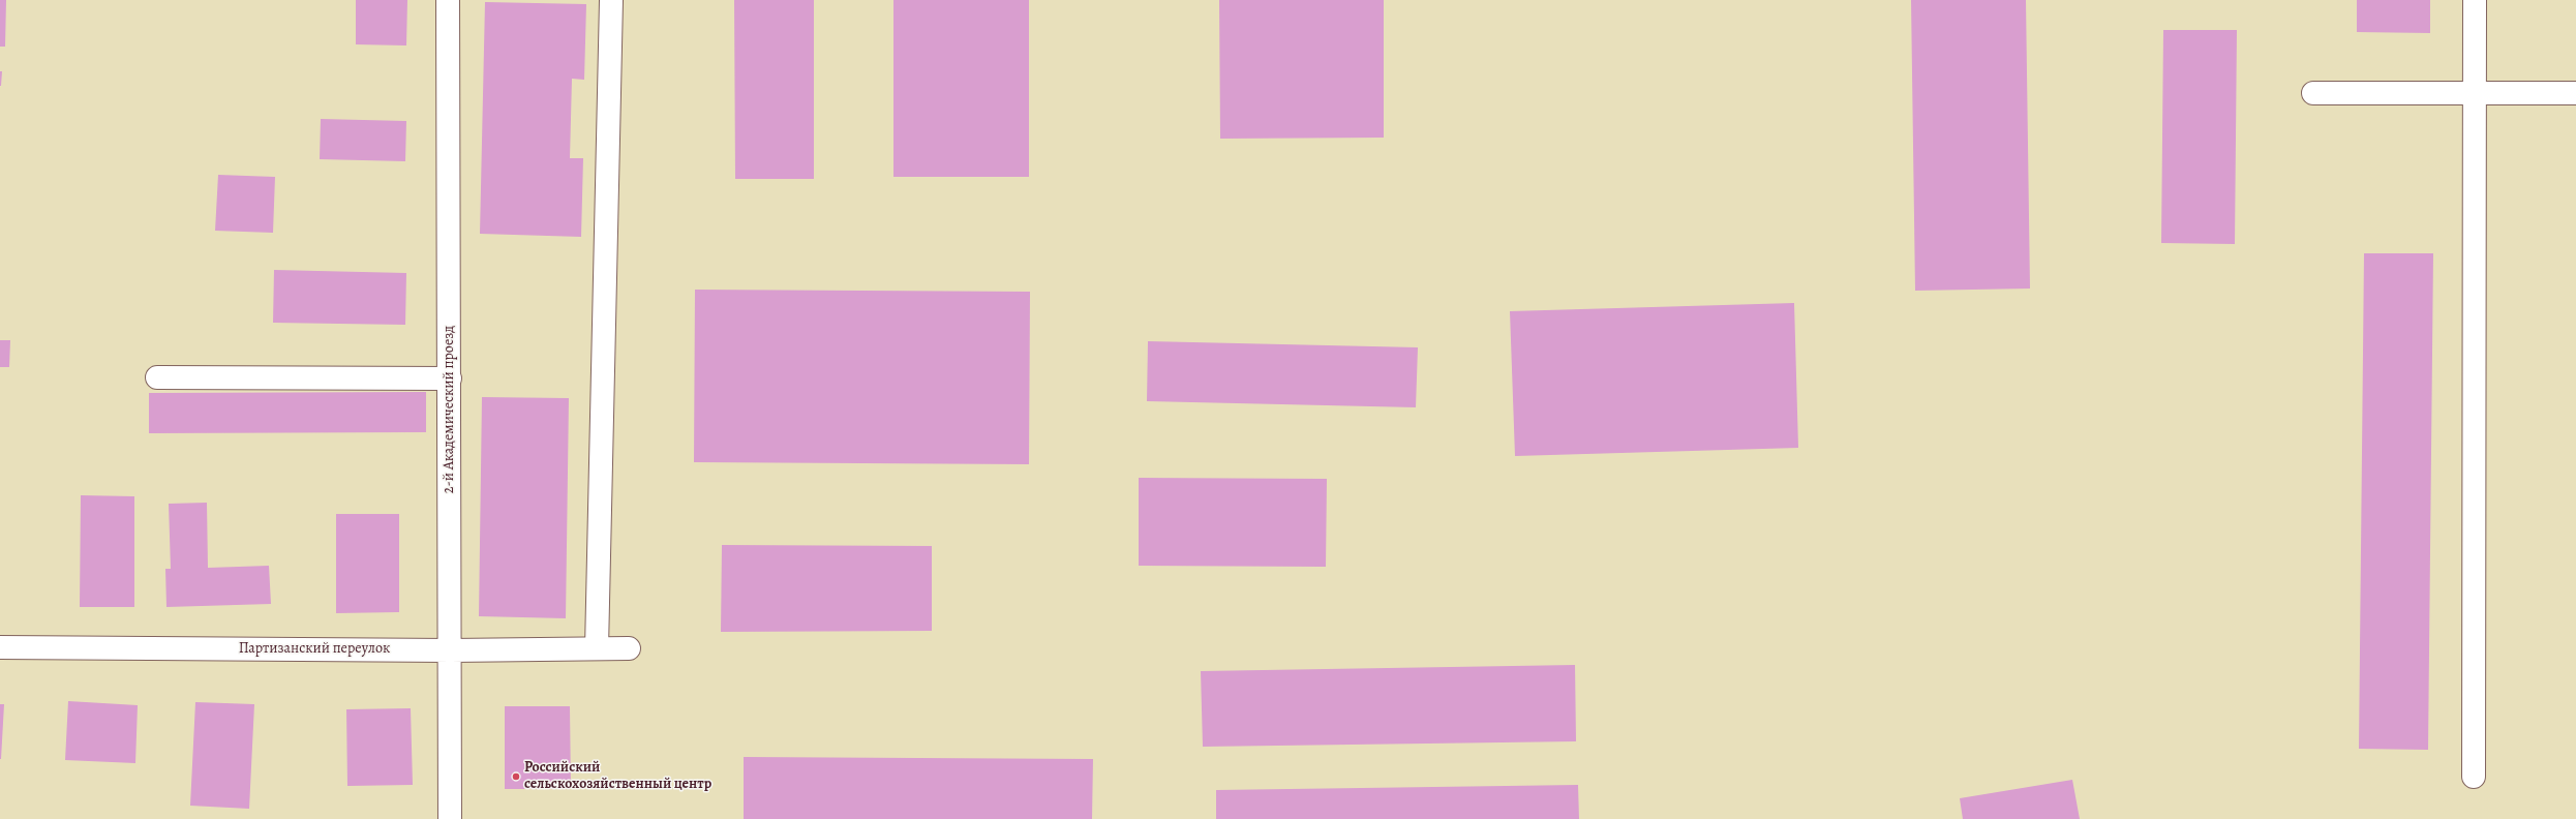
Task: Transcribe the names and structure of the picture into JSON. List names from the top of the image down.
{
  "streets": {
    "street": ["2-й Академический проезд", "Партизанский переулок"]
  },
  "crossings": [
    ["2-й Академический проезд", "Партизанский переулок"]
  ],
  "places": ["Российский сельскохозяйственный центр"]
}
